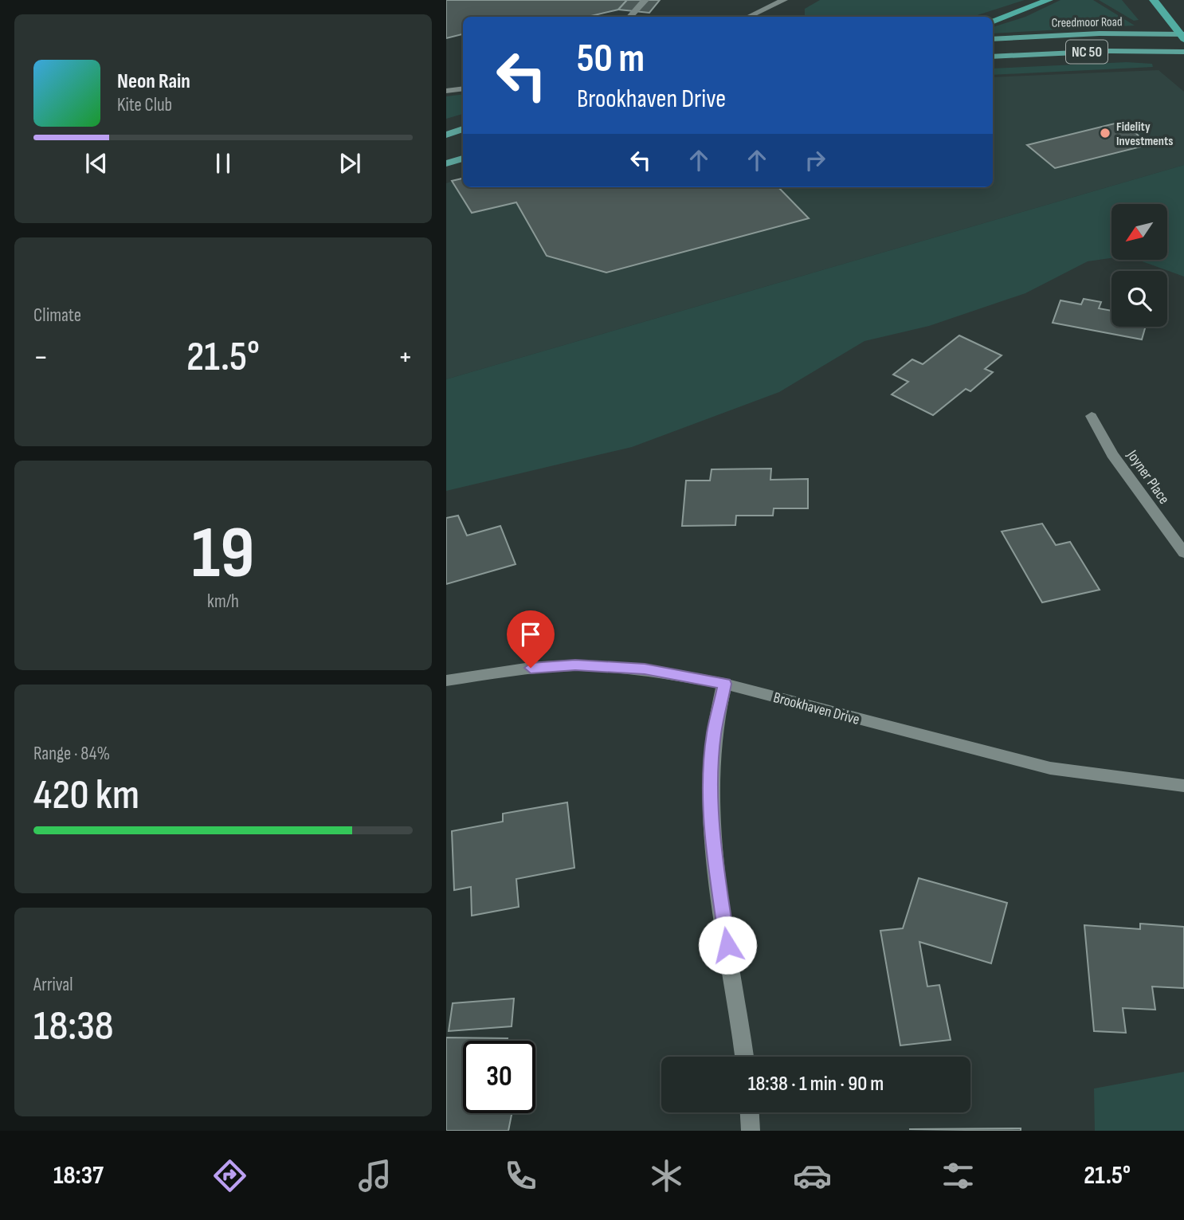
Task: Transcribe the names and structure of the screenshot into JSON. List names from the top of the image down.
{
  "streets": {
    "main road": ["Creedmoor Road", "NC 50"],
    "street": ["Joyner Place", "Brookhaven Drive"]
  },
  "places": ["Fidelity Investments"],
  "north": "bottom left",
  "page": {
    "turn": ["50 m", "Brookhaven Drive"],
    "song": ["Neon Rain", "Kite Club"],
    "tile": [
      "Climate",
      ["19", "km/h"],
      ["Range · 84%", "420 km"],
      ["Arrival", "18:38"]
    ],
    "heat": ["−", "21.5°", "+"],
    "limit": "30",
    "trip": "18:38 · 1 min · 90 m",
    "tabs": ["18:37", "21.5°"]
  }
}
